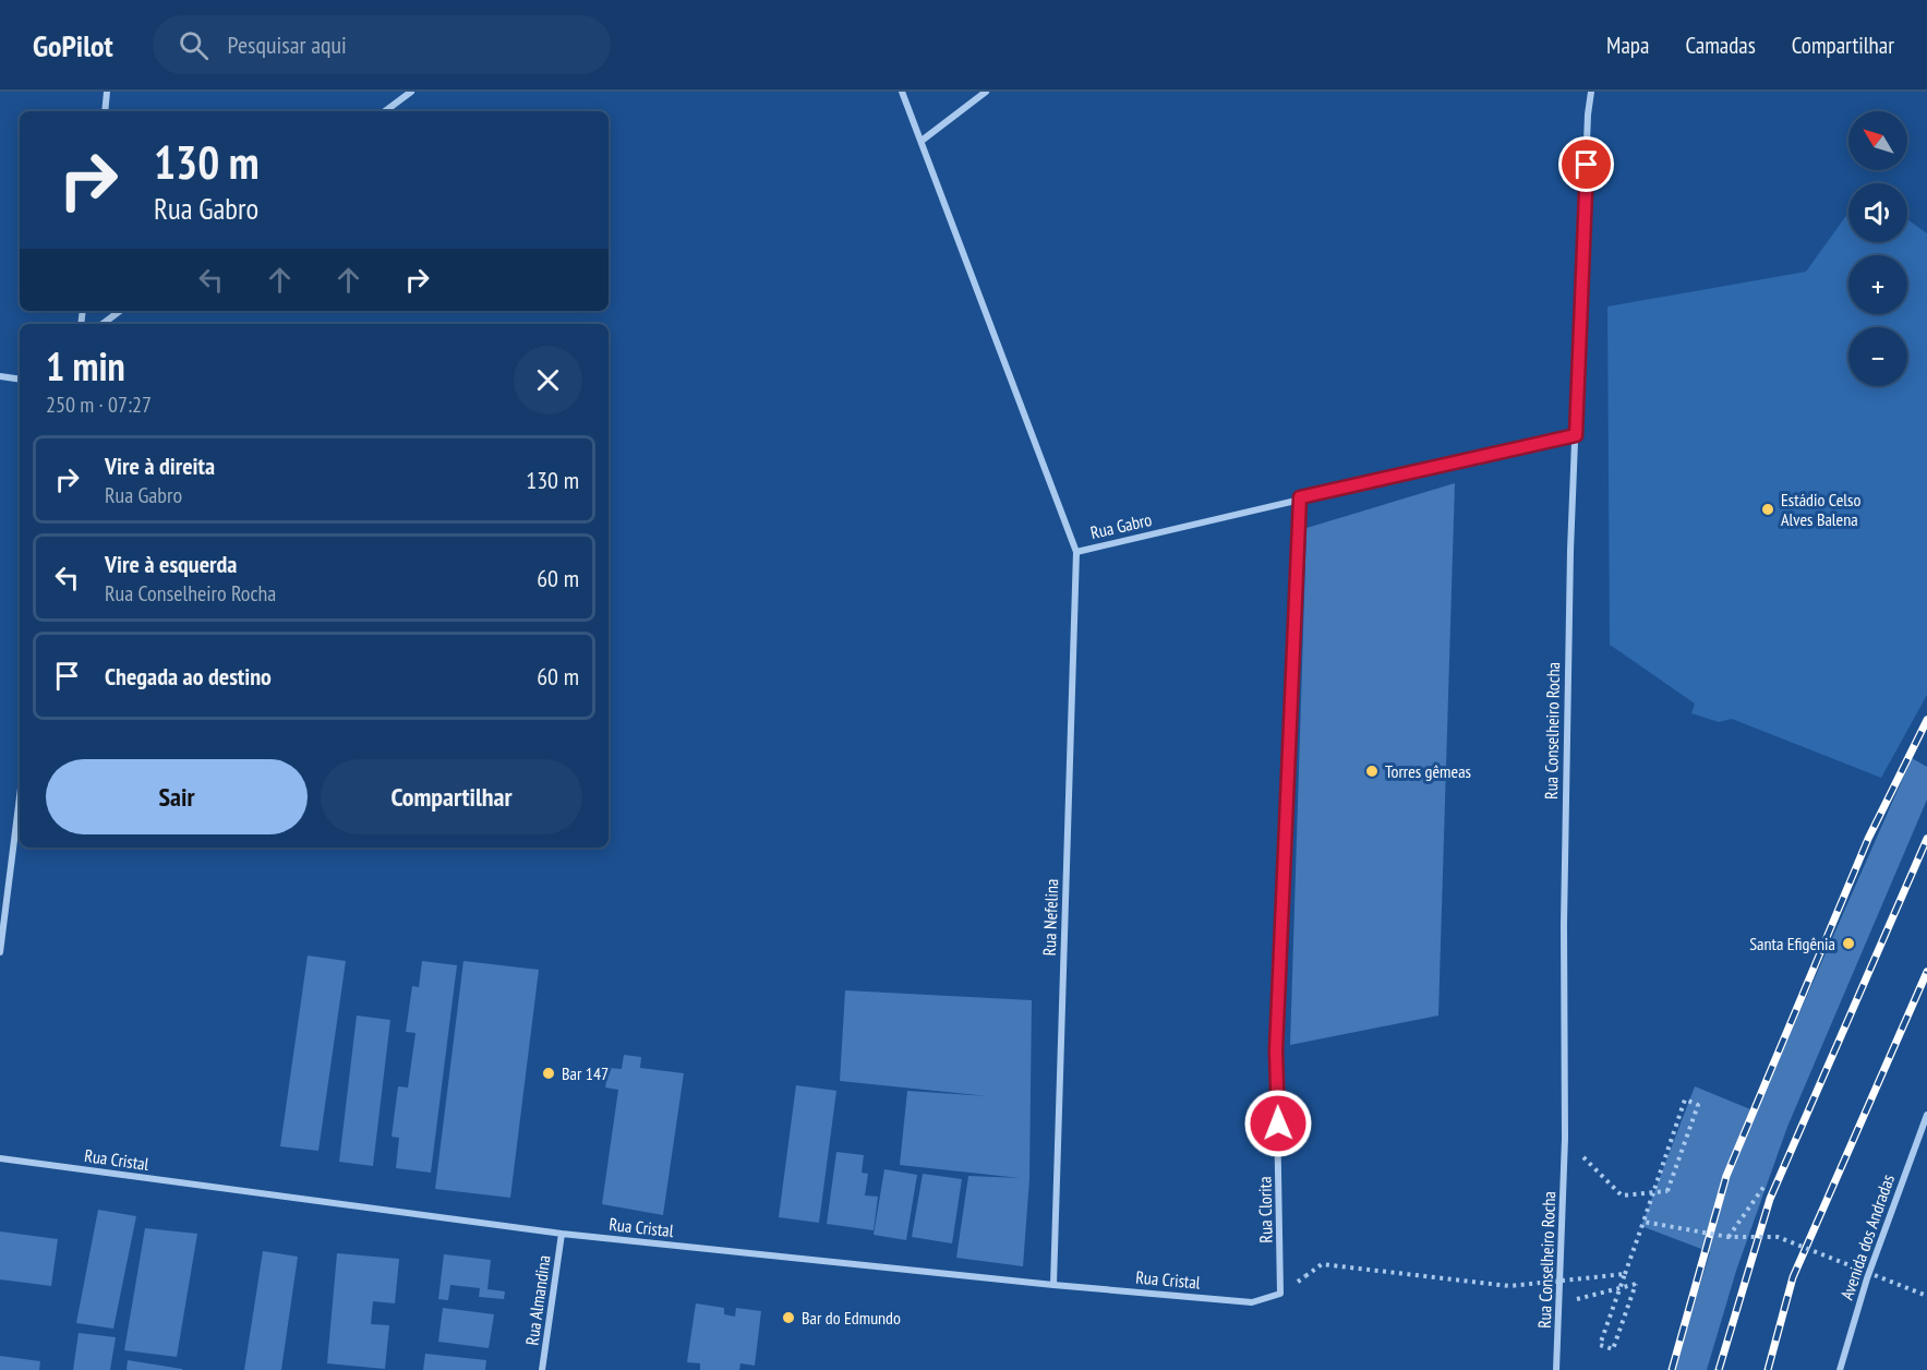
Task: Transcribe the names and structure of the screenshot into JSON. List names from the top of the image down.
{
  "streets": {
    "street": [
      "Rua Gabro",
      "Rua Conselheiro Rocha",
      "Rua Nefelina",
      "Rua Cristal",
      "Rua Clorita",
      "Avenida dos Andradas",
      "Rua Almandina"
    ]
  },
  "crossings": [
    ["Rua Gabro", "Rua Conselheiro Rocha"],
    ["Rua Gabro", "Rua Nefelina"],
    ["Rua Gabro", "Rua Clorita"],
    ["Rua Nefelina", "Rua Cristal"],
    ["Rua Cristal", "Rua Clorita"],
    ["Rua Cristal", "Rua Almandina"]
  ],
  "places": [
    "Estádio Celso Alves Balena",
    "Torres gêmeas",
    "Santa Efigênia",
    "Bar 147",
    "Bar do Edmundo"
  ],
  "north": "top left",
  "page": {
    "header": "GoPilot",
    "search": "Pesquisar aqui",
    "nav": ["Mapa", "Camadas", "Compartilhar"],
    "map_buttons": ["+", "−"],
    "turn": ["130 m", "Rua Gabro"],
    "heading": ["1 min", "250 m · 07:27"],
    "list": [
      {
        "name": "Vire à direita",
        "note": "Rua Gabro",
        "value": "130 m"
      },
      {
        "name": "Vire à esquerda",
        "note": "Rua Conselheiro Rocha",
        "value": "60 m"
      },
      {
        "name": "Chegada ao destino",
        "value": "60 m"
      }
    ],
    "buttons": ["Sair", "Compartilhar"]
  }
}
